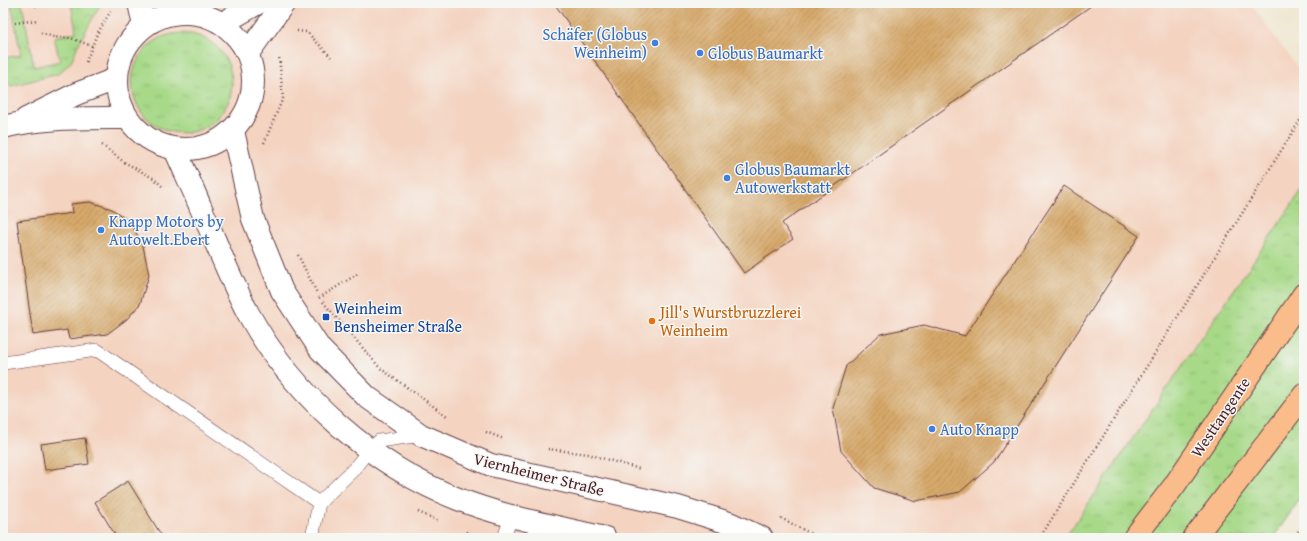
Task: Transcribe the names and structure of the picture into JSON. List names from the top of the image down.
{
  "streets": {
    "main road": ["Westtangente"],
    "street": ["Viernheimer Straße"]
  },
  "places": {
    "other": [
      "Schäfer (Globus Weinheim)",
      "Globus Baumarkt",
      "Globus Baumarkt Autowerkstatt",
      "Knapp Motors by Autowelt.Ebert",
      "Jill's Wurstbruzzlerei Weinheim",
      "Auto Knapp"
    ],
    "transit": ["Weinheim Bensheimer Straße"]
  }
}
